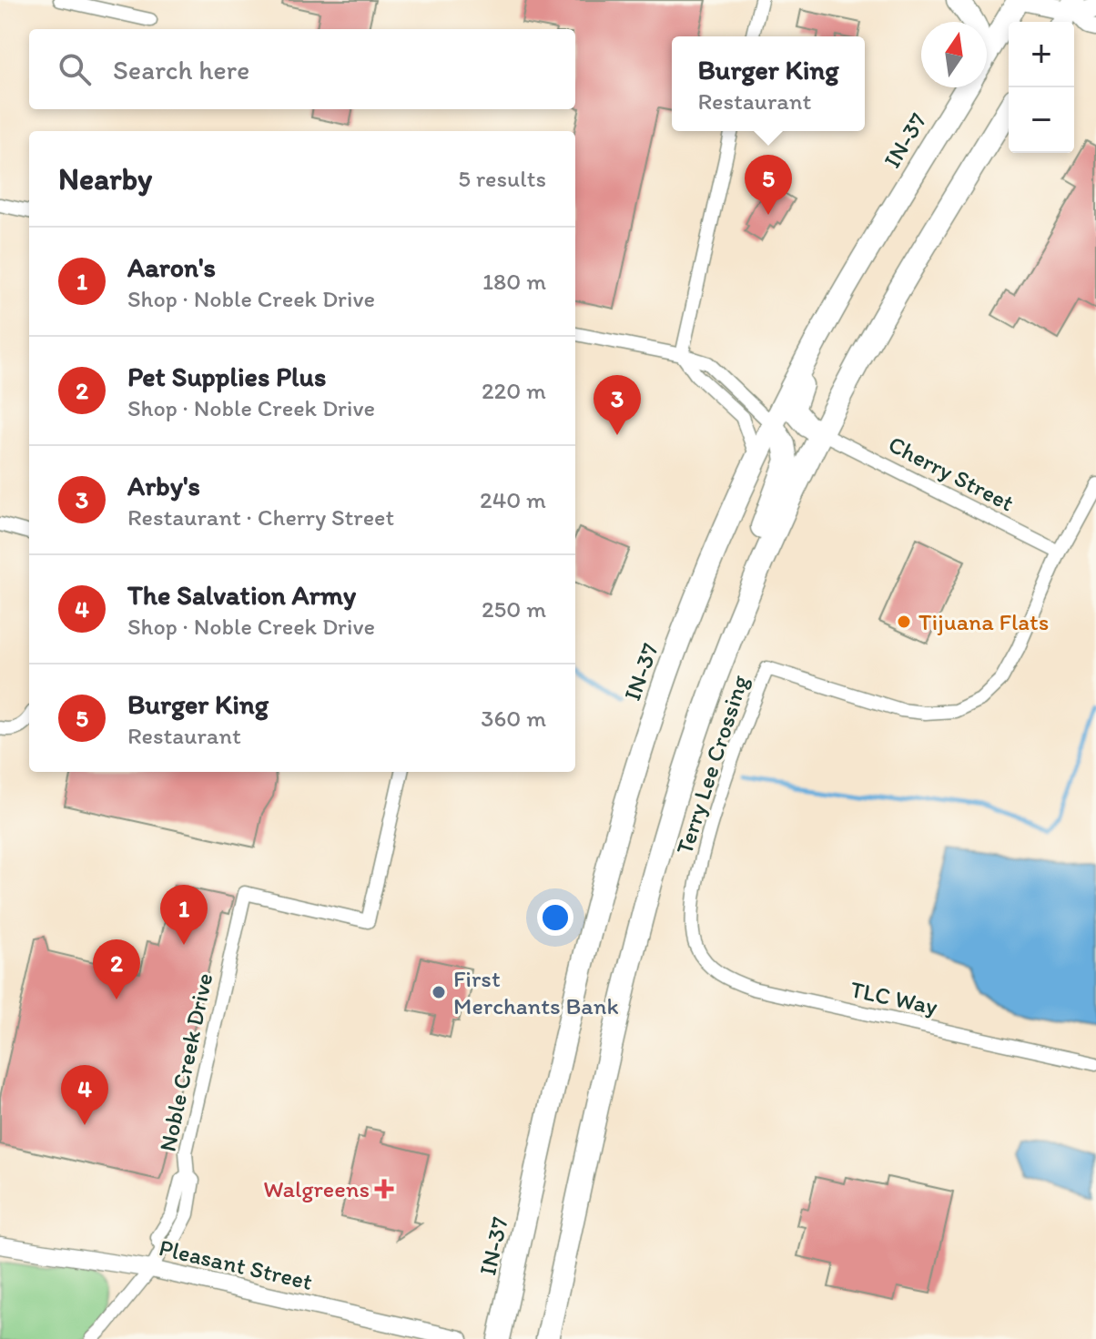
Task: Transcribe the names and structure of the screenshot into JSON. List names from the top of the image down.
{
  "streets": {
    "highway": ["IN-37"],
    "street": [
      "Cherry Street",
      "Terry Lee Crossing",
      "TLC Way",
      "Noble Creek Drive",
      "Pleasant Street"
    ]
  },
  "crossings": [
    ["Cherry Street", "Terry Lee Crossing"],
    ["Terry Lee Crossing", "TLC Way"],
    ["Noble Creek Drive", "Pleasant Street"]
  ],
  "places": {
    "other": ["Tijuana Flats", "First Merchants Bank"],
    "health": ["Walgreens"]
  },
  "north": "top",
  "page": {
    "map_buttons": ["+", "−"],
    "search": "Search here",
    "popup": ["Burger King", "Restaurant"],
    "heading": ["Nearby", "5 results"],
    "pins": [
      "5",
      "3",
      "1",
      "2",
      "4"
    ],
    "list": [
      {
        "mark": "1",
        "name": "Aaron's",
        "note": "Shop · Noble Creek Drive",
        "value": "180 m"
      },
      {
        "mark": "2",
        "name": "Pet Supplies Plus",
        "note": "Shop · Noble Creek Drive",
        "value": "220 m"
      },
      {
        "mark": "3",
        "name": "Arby's",
        "note": "Restaurant · Cherry Street",
        "value": "240 m"
      },
      {
        "mark": "4",
        "name": "The Salvation Army",
        "note": "Shop · Noble Creek Drive",
        "value": "250 m"
      },
      {
        "mark": "5",
        "name": "Burger King",
        "note": "Restaurant",
        "value": "360 m"
      }
    ]
  }
}
